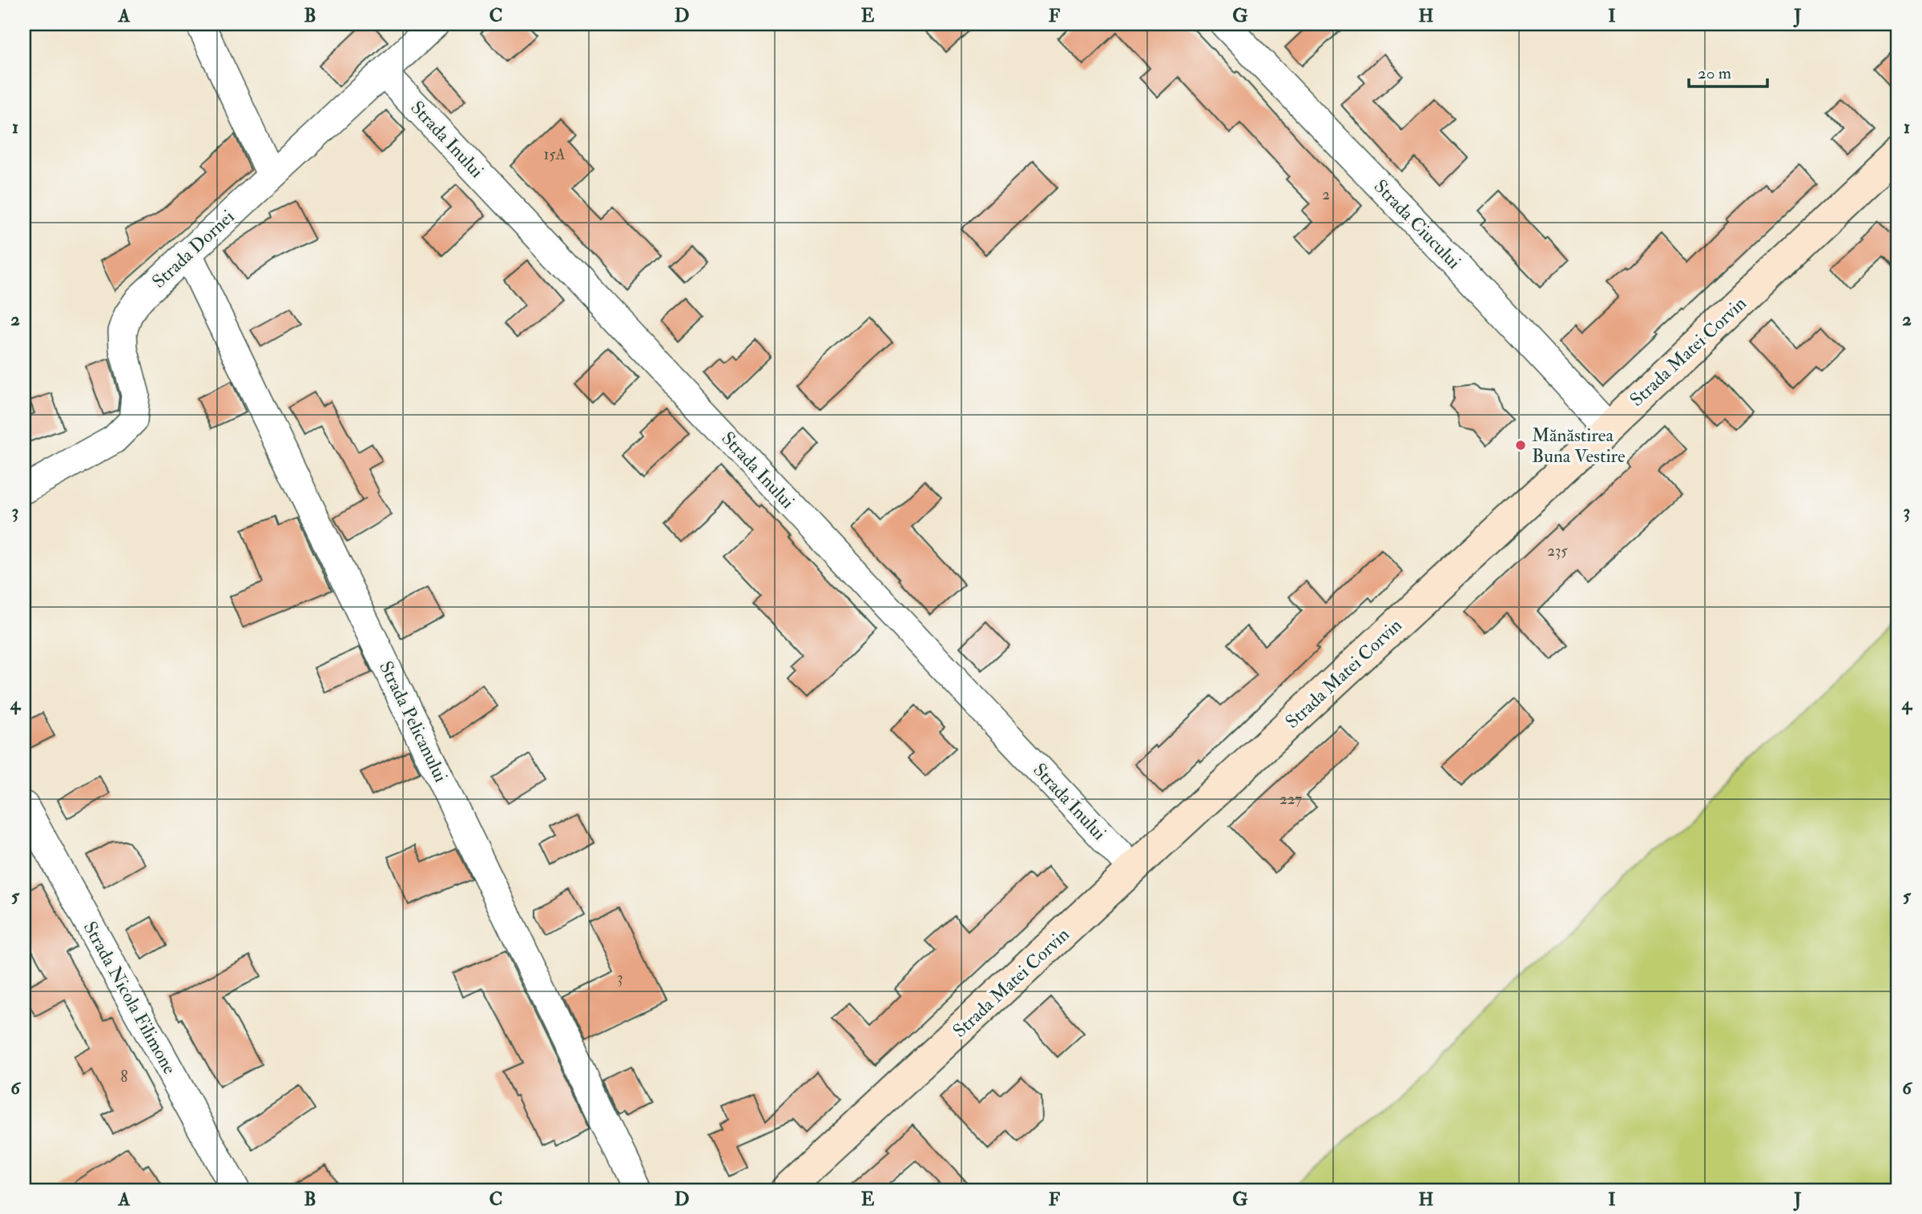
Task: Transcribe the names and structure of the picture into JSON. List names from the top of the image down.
{
  "streets": {
    "main road": ["Strada Matei Corvin"],
    "street": [
      "Strada Inului",
      "Strada Ciucului",
      "Strada Dornei",
      "Strada Pelicanului",
      "Strada Nicola Filimone"
    ]
  },
  "crossings": [
    ["Strada Inului", "Strada Dornei"],
    ["Strada Inului", "Strada Matei Corvin"],
    ["Strada Ciucului", "Strada Matei Corvin"],
    ["Strada Dornei", "Strada Pelicanului"]
  ],
  "places": ["Mănăstirea Buna Vestire"],
  "house_numbers": [
    "15A",
    "2",
    "235",
    "227",
    "3",
    "8"
  ],
  "scale_bar": "20 m",
  "grid": {
    "columns": [
      "A",
      "B",
      "C",
      "D",
      "E",
      "F",
      "G",
      "H",
      "I",
      "J"
    ],
    "rows": [
      "1",
      "2",
      "3",
      "4",
      "5",
      "6"
    ]
  }
}
